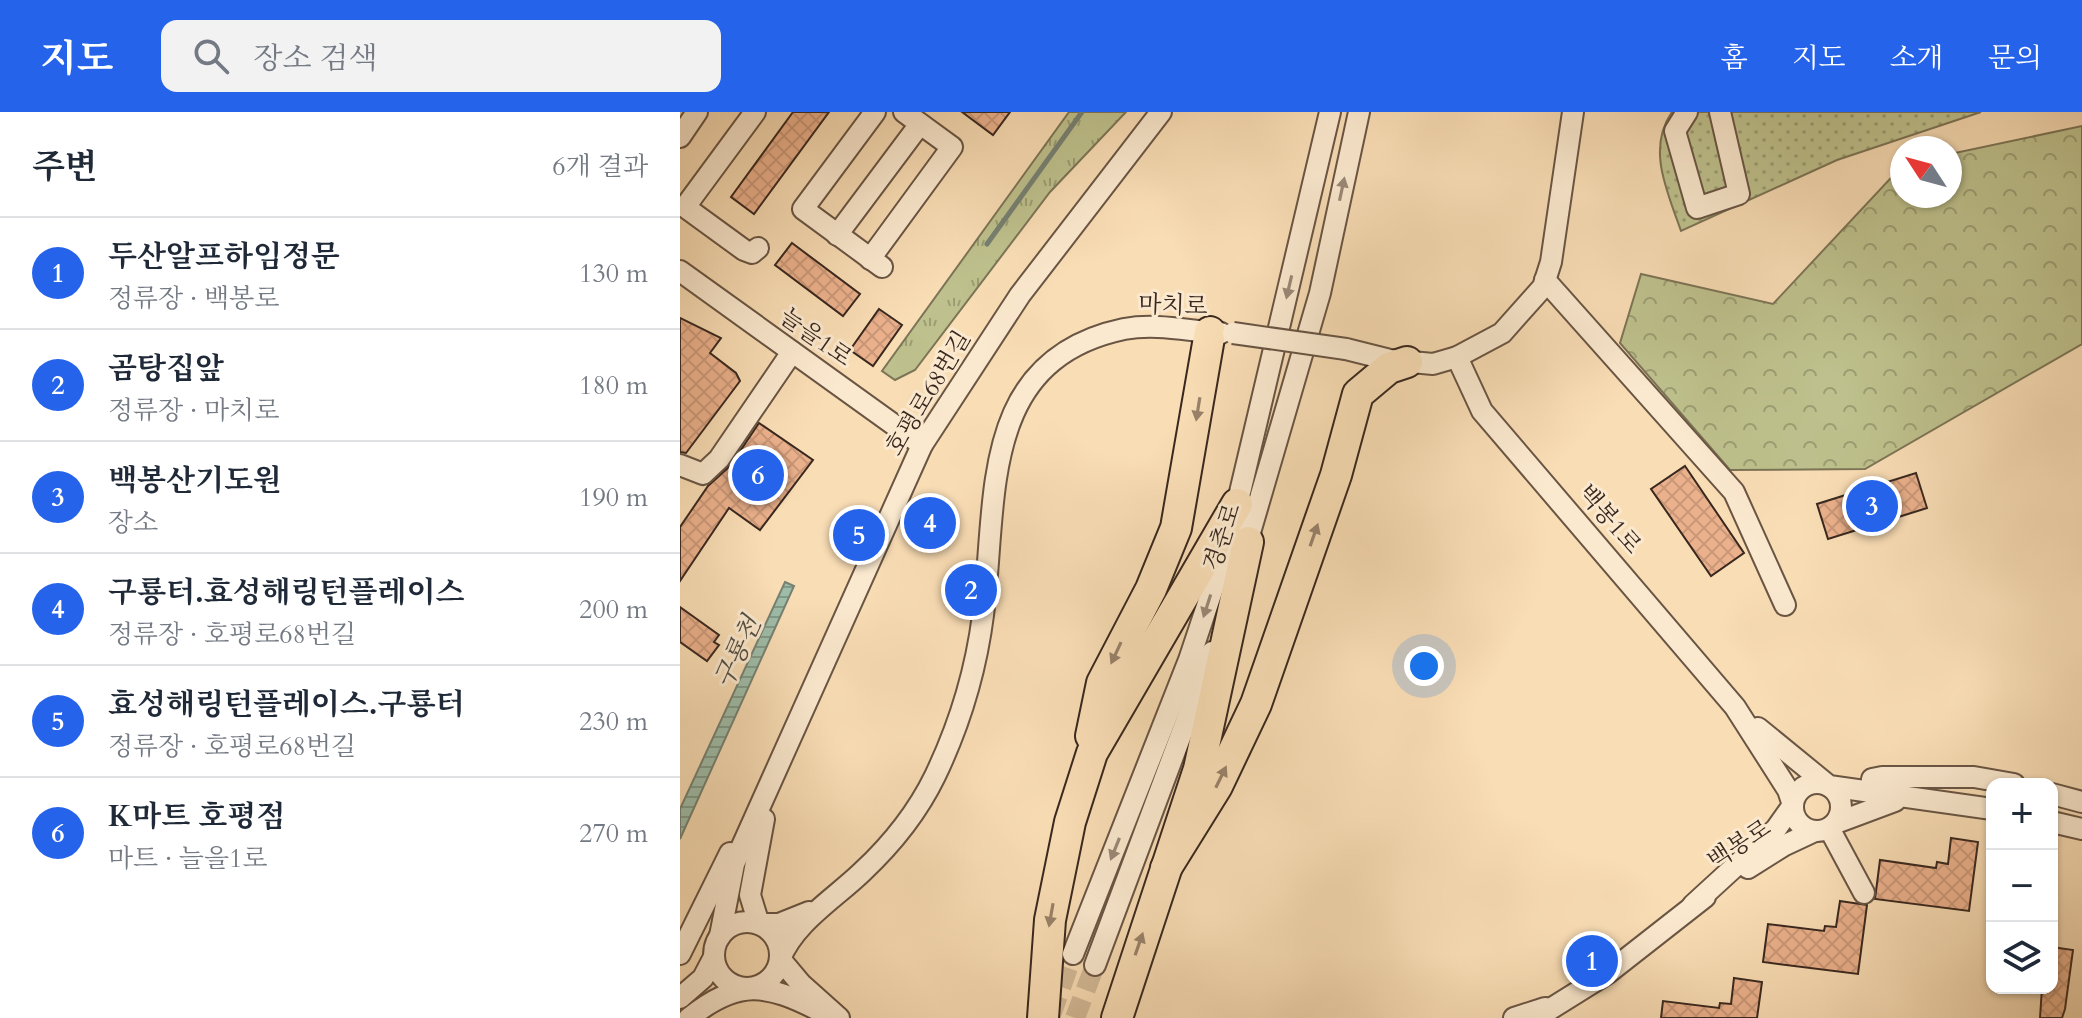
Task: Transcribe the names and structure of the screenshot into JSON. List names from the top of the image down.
{
  "streets": {
    "street": [
      "마치로",
      "늘을1로",
      "호평로68번길",
      "백봉1로",
      "경춘로",
      "백봉로"
    ]
  },
  "crossings": [
    ["마치로", "호평로68번길"],
    ["마치로", "백봉1로"],
    ["늘을1로", "호평로68번길"],
    ["백봉1로", "백봉로"]
  ],
  "water": ["구룡천"],
  "north": "top left",
  "page": {
    "header": "지도",
    "search": "장소 검색",
    "nav": [
      "홈",
      "지도",
      "소개",
      "문의"
    ],
    "heading": ["주변", "6개 결과"],
    "list": [
      {
        "mark": "1",
        "name": "두산알프하임정문",
        "note": "정류장 · 백봉로",
        "value": "130 m"
      },
      {
        "mark": "2",
        "name": "곰탕집앞",
        "note": "정류장 · 마치로",
        "value": "180 m"
      },
      {
        "mark": "3",
        "name": "백봉산기도원",
        "note": "장소",
        "value": "190 m"
      },
      {
        "mark": "4",
        "name": "구룡터.효성해링턴플레이스",
        "note": "정류장 · 호평로68번길",
        "value": "200 m"
      },
      {
        "mark": "5",
        "name": "효성해링턴플레이스.구룡터",
        "note": "정류장 · 호평로68번길",
        "value": "230 m"
      },
      {
        "mark": "6",
        "name": "K마트 호평점",
        "note": "마트 · 늘을1로",
        "value": "270 m"
      }
    ],
    "pins": [
      "6",
      "3",
      "4",
      "5",
      "2",
      "1"
    ],
    "map_buttons": ["+", "−"]
  }
}
